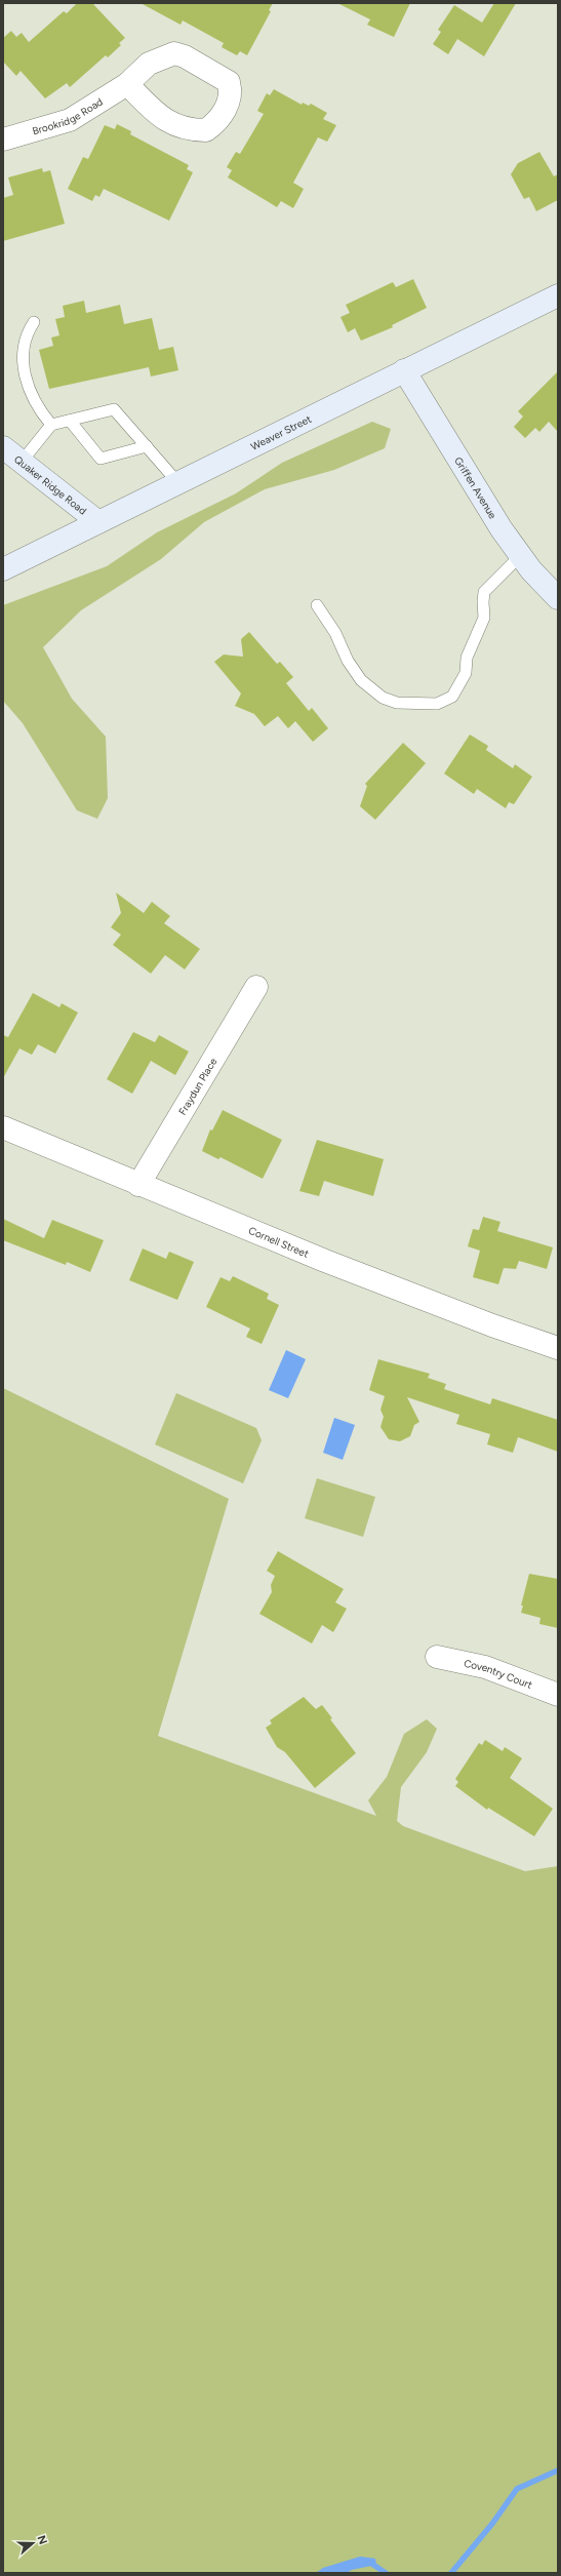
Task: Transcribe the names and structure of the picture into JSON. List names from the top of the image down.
{
  "streets": {
    "main road": ["Weaver Street", "Quaker Ridge Road", "Griffen Avenue"],
    "street": [
      "Brookridge Road",
      "Fraydun Place",
      "Cornell Street",
      "Coventry Court"
    ]
  },
  "crossings": [
    ["Weaver Street", "Quaker Ridge Road"],
    ["Weaver Street", "Griffen Avenue"],
    ["Fraydun Place", "Cornell Street"]
  ],
  "north": "right"
}
